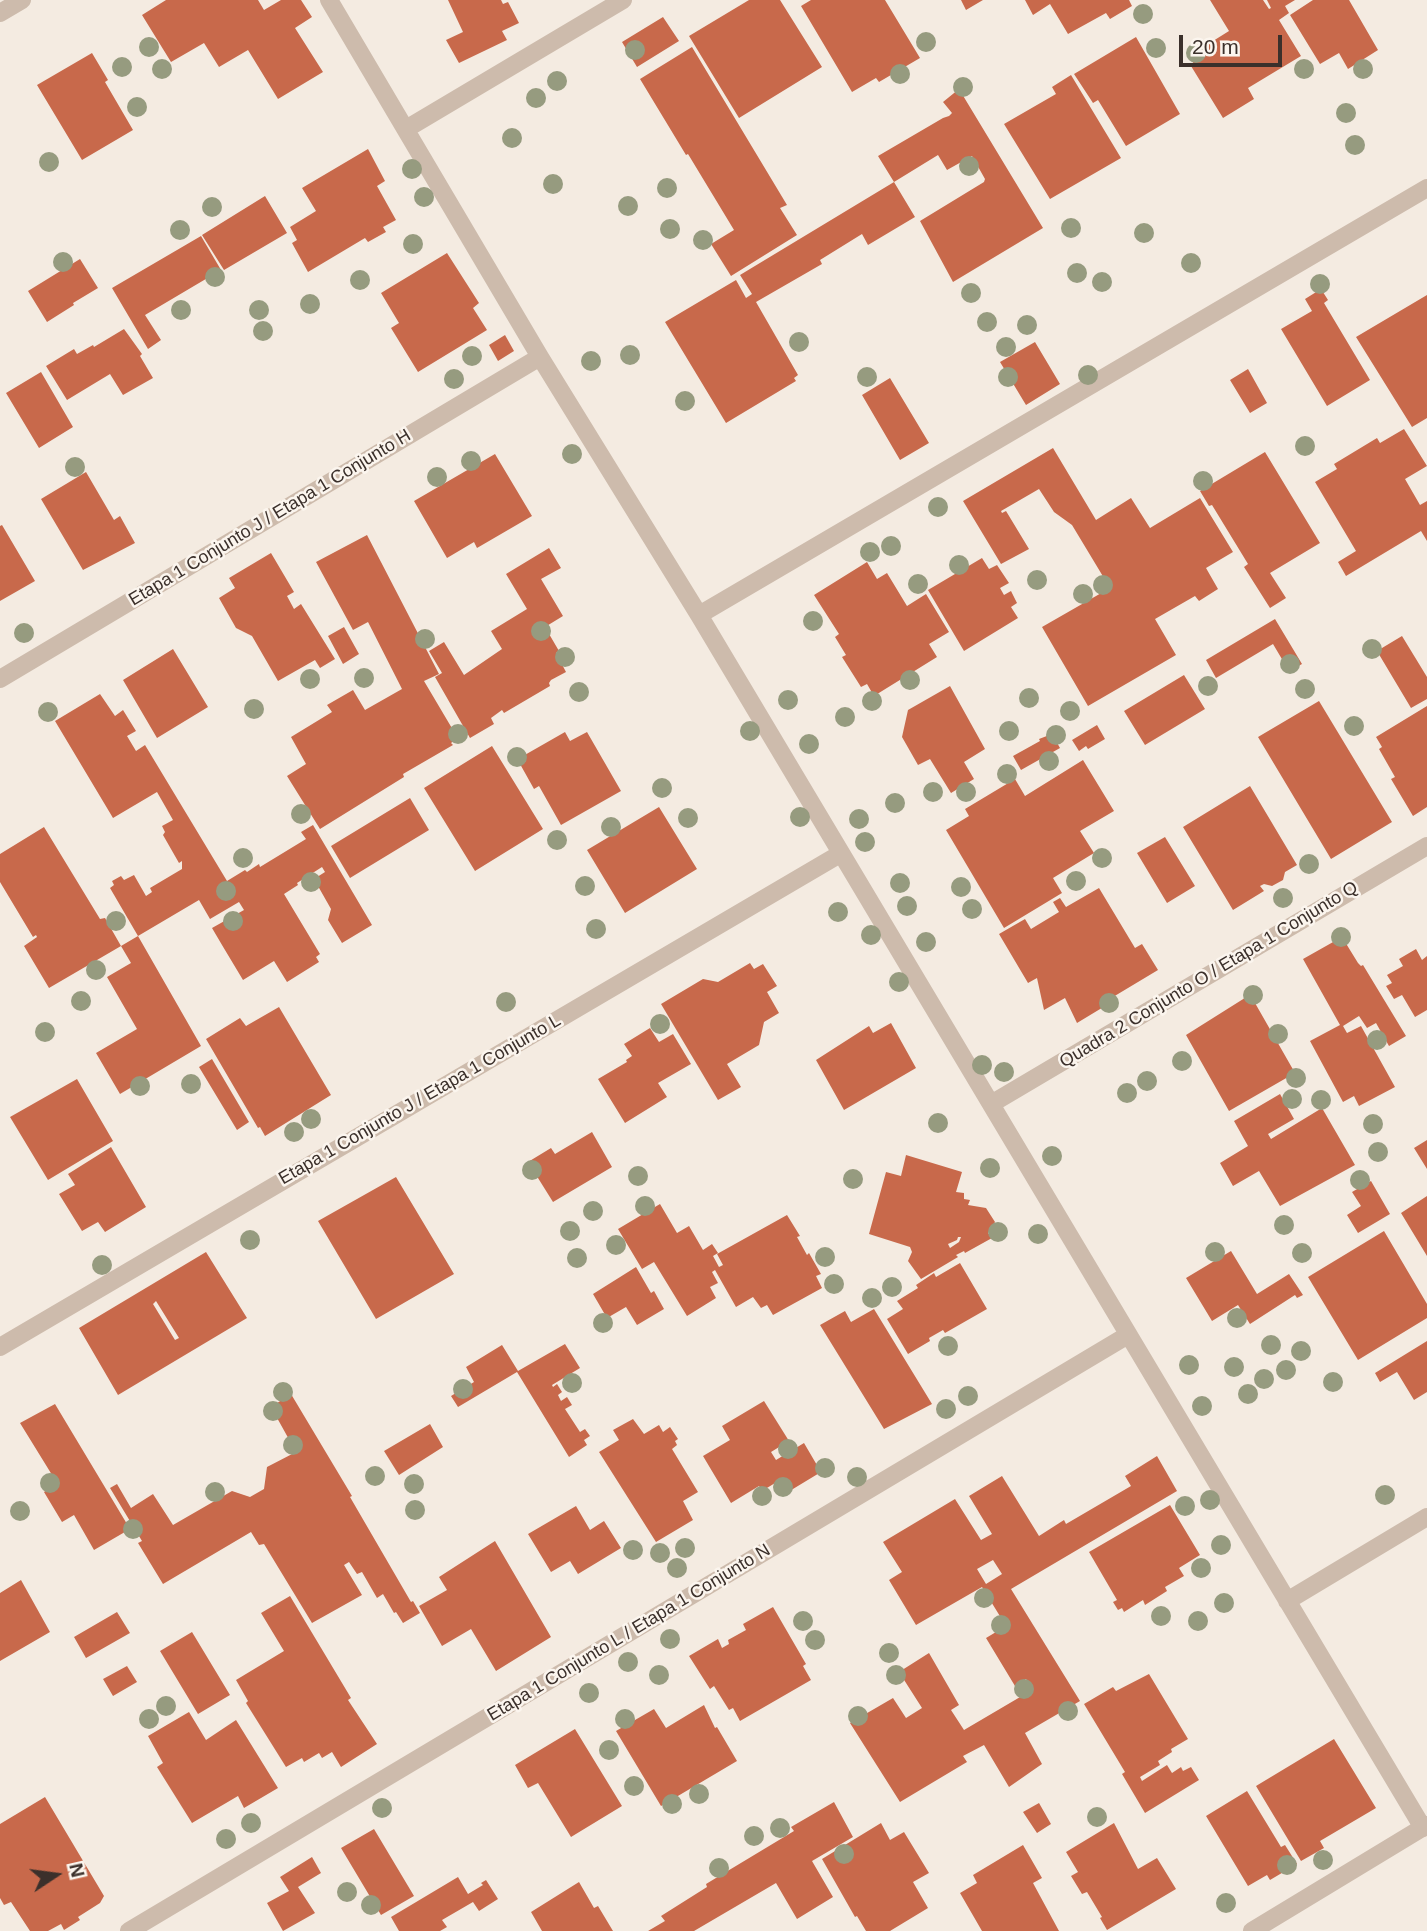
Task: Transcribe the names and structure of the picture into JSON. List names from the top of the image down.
{
  "streets": {
    "street": [
      "Etapa 1 Conjunto J / Etapa 1 Conjunto H",
      "Quadra 2 Conjunto O / Etapa 1 Conjunto Q",
      "Etapa 1 Conjunto J / Etapa 1 Conjunto L",
      "Etapa 1 Conjunto L / Etapa 1 Conjunto N"
    ]
  },
  "scale_bar": "20 m",
  "north": "right"
}
